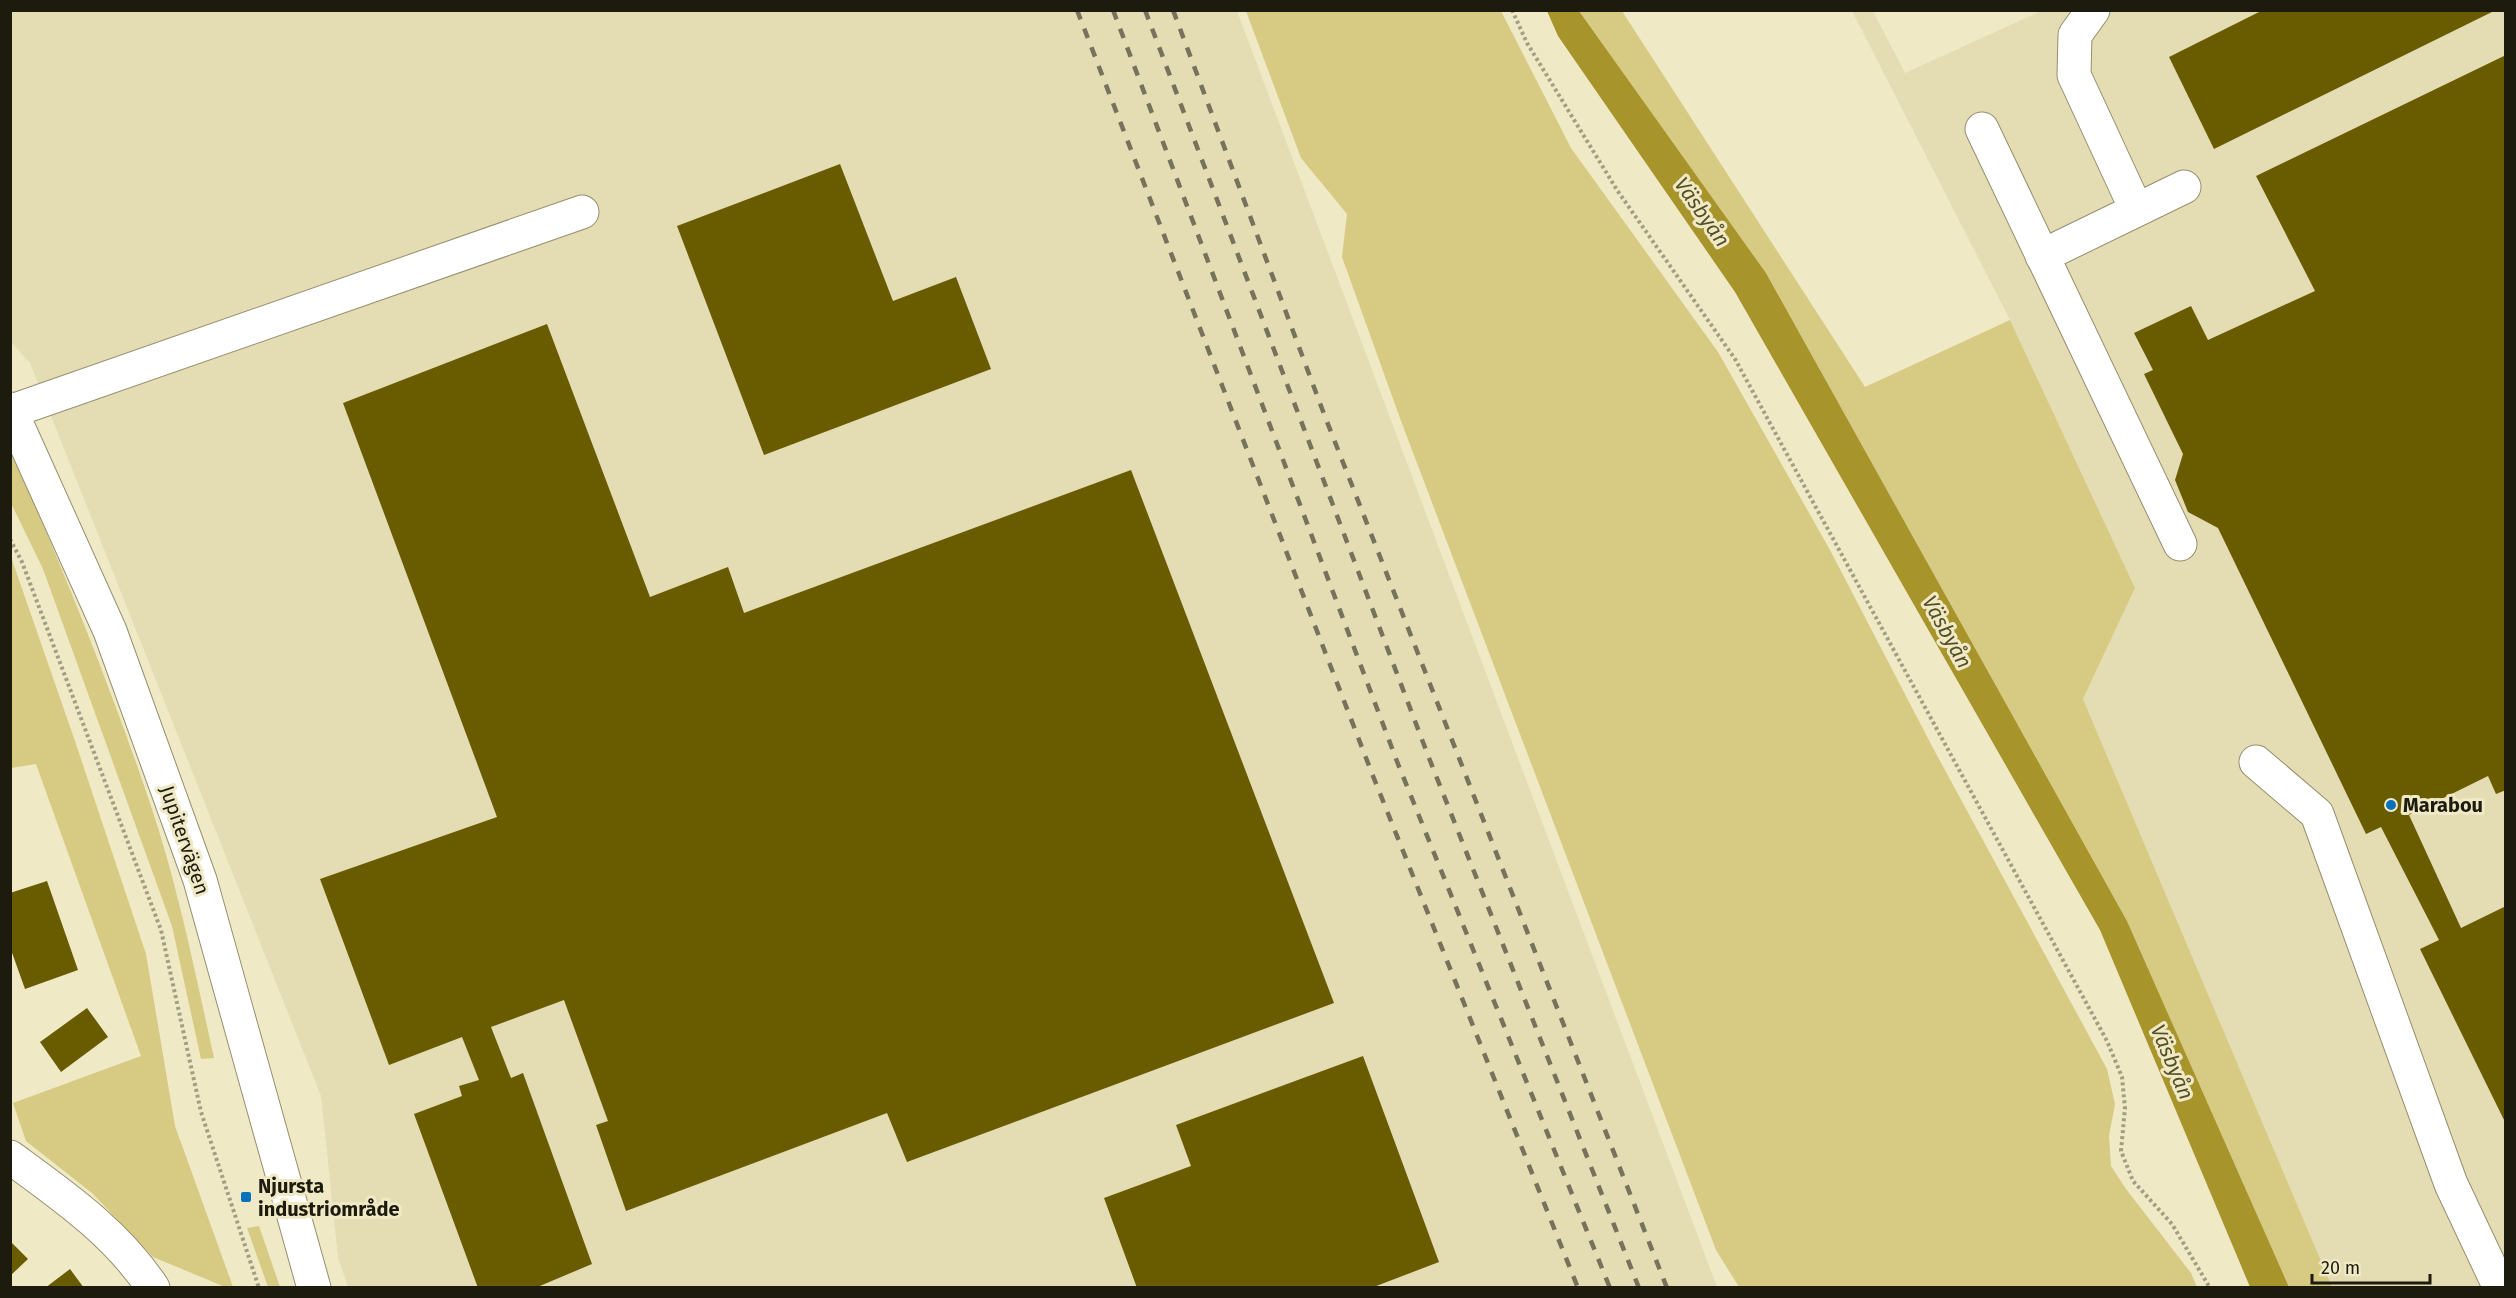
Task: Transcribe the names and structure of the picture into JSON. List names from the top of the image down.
{
  "streets": {
    "street": ["Jupitervägen"]
  },
  "water": ["Väsbyån"],
  "places": {
    "other": ["Marabou"],
    "transit": ["Njursta industriområde"]
  },
  "scale_bar": "20 m"
}
